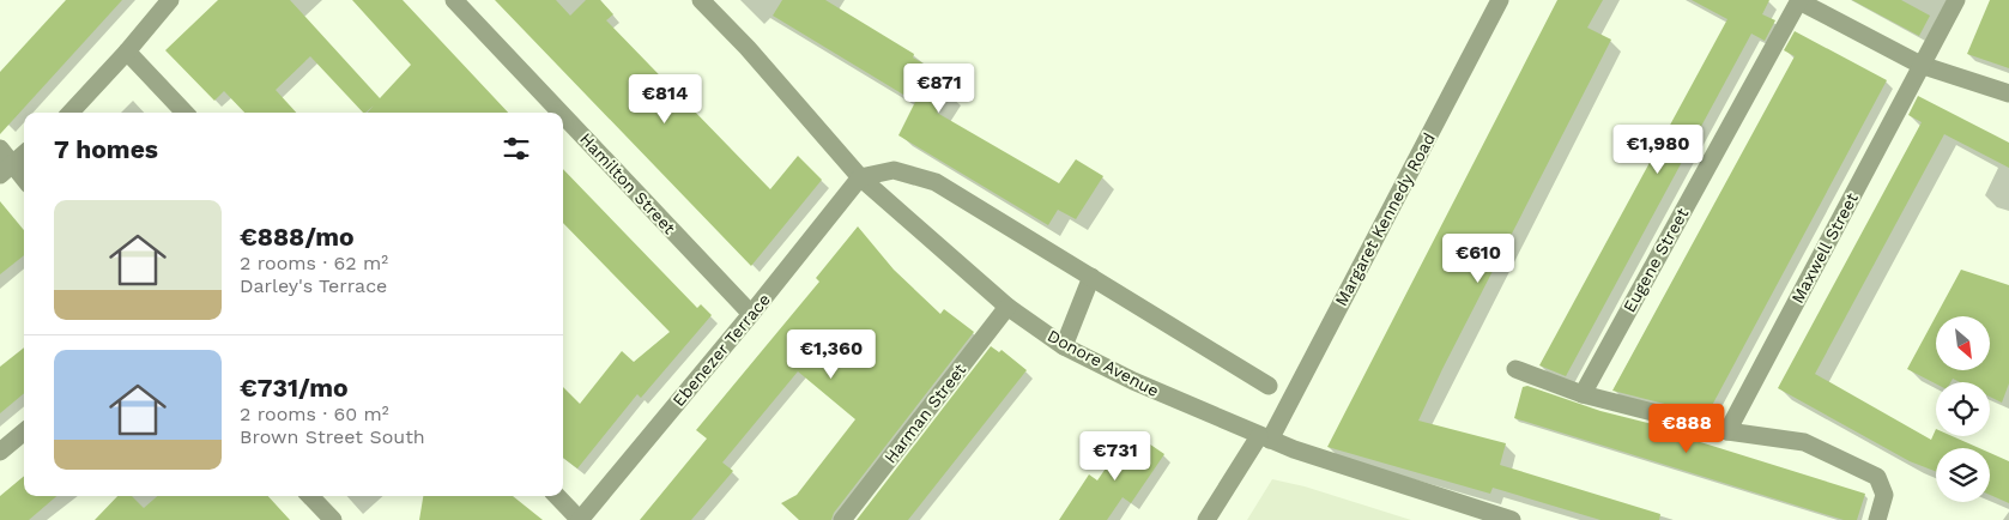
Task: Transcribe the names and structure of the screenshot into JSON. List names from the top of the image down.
{
  "streets": {
    "street": [
      "Hamilton Street",
      "Margaret Kennedy Road",
      "Maxwell Street",
      "Eugene Street",
      "Ebenezer Terrace",
      "Donore Avenue",
      "Harman Street"
    ]
  },
  "crossings": [
    ["Hamilton Street", "Ebenezer Terrace"],
    ["Margaret Kennedy Road", "Donore Avenue"],
    ["Ebenezer Terrace", "Donore Avenue"],
    ["Donore Avenue", "Harman Street"]
  ],
  "north": "bottom right",
  "page": {
    "price": [
      "€871",
      "€814",
      "€1,980",
      "€610",
      "€1,360",
      "€888",
      "€731"
    ],
    "heading": "7 homes",
    "list": [
      {
        "name": "€888/mo",
        "note": "2 rooms · 62 m² · Darley's Terrace"
      },
      {
        "name": "€731/mo",
        "note": "2 rooms · 60 m² · Brown Street South"
      }
    ]
  }
}
